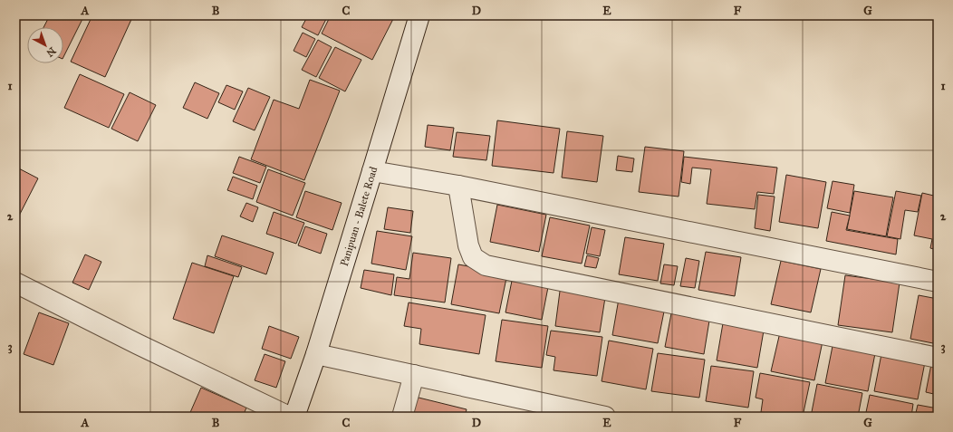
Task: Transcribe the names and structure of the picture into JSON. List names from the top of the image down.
{
  "streets": {
    "street": ["Panipuan - Balete Road"]
  },
  "north": "bottom right",
  "grid": {
    "columns": [
      "A",
      "B",
      "C",
      "D",
      "E",
      "F",
      "G"
    ],
    "rows": ["1", "2", "3"]
  }
}
